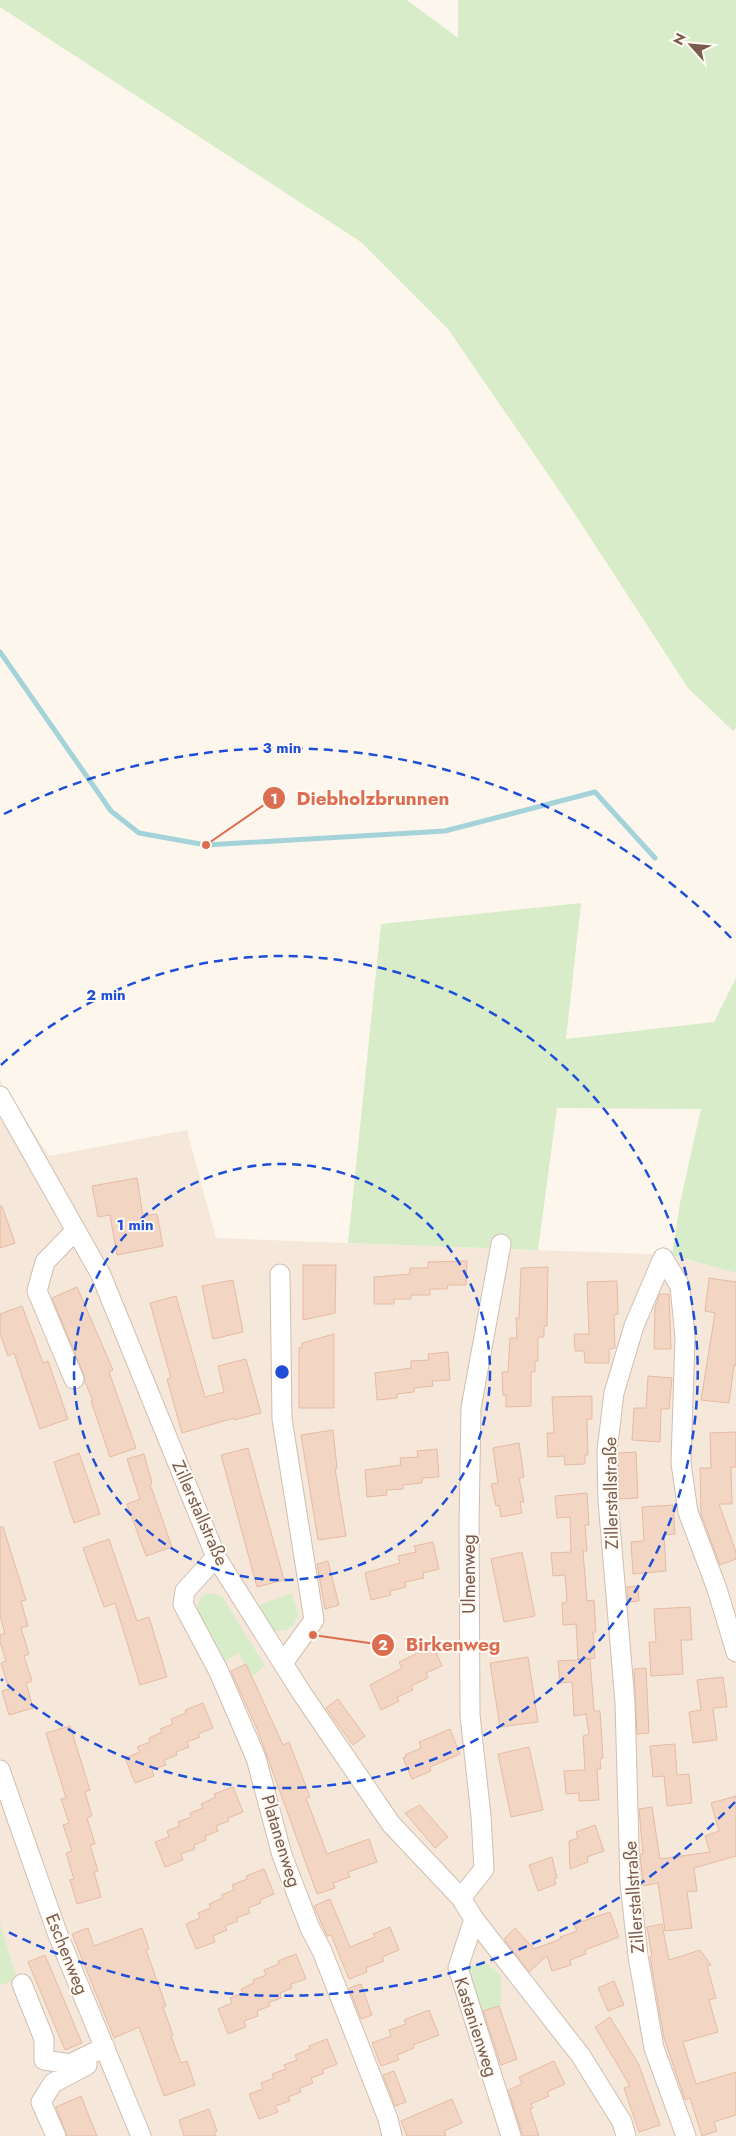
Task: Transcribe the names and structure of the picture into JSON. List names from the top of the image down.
{
  "streets": {
    "street": [
      "Zillerstallstraße",
      "Ulmenweg",
      "Platanenweg",
      "Eschenweg",
      "Kastanienweg"
    ]
  },
  "crossings": [
    ["Zillerstallstraße", "Ulmenweg"],
    ["Zillerstallstraße", "Platanenweg"],
    ["Zillerstallstraße", "Kastanienweg"]
  ],
  "places": ["Diebholzbrunnen", "Birkenweg"],
  "north": "top left",
  "rings": ["3 min", "2 min", "1 min"]
}
